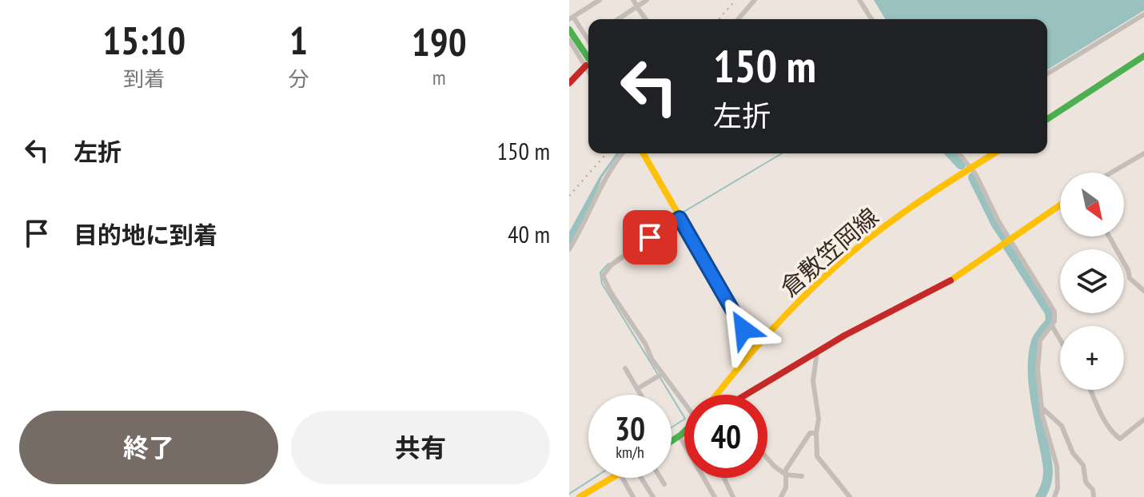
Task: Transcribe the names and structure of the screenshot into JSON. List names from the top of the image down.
{
  "streets": {
    "street": ["倉敷笠岡線"]
  },
  "north": "bottom right",
  "page": {
    "eta": [
      "15:10",
      "到着",
      "1",
      "分",
      "190",
      "m"
    ],
    "turn": ["150 m", "左折"],
    "list": [
      {
        "name": "左折",
        "value": "150 m"
      },
      {
        "name": "目的地に到着",
        "value": "40 m"
      }
    ],
    "map_buttons": "+",
    "speed": "30 km/h",
    "limit": "40",
    "buttons": ["終了", "共有"]
  }
}
